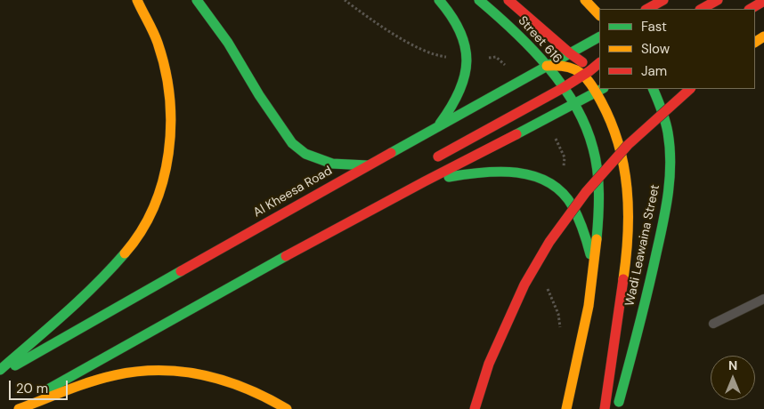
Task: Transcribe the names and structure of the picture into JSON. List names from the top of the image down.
{
  "streets": {
    "main road": ["Street 616", "Al Kheesa Road", "Wadi Leawaina Street"]
  },
  "crossings": [
    ["Street 616", "Al Kheesa Road"]
  ],
  "legend": ["Fast", "Slow", "Jam"],
  "scale_bar": "20 m",
  "north": "top"
}
